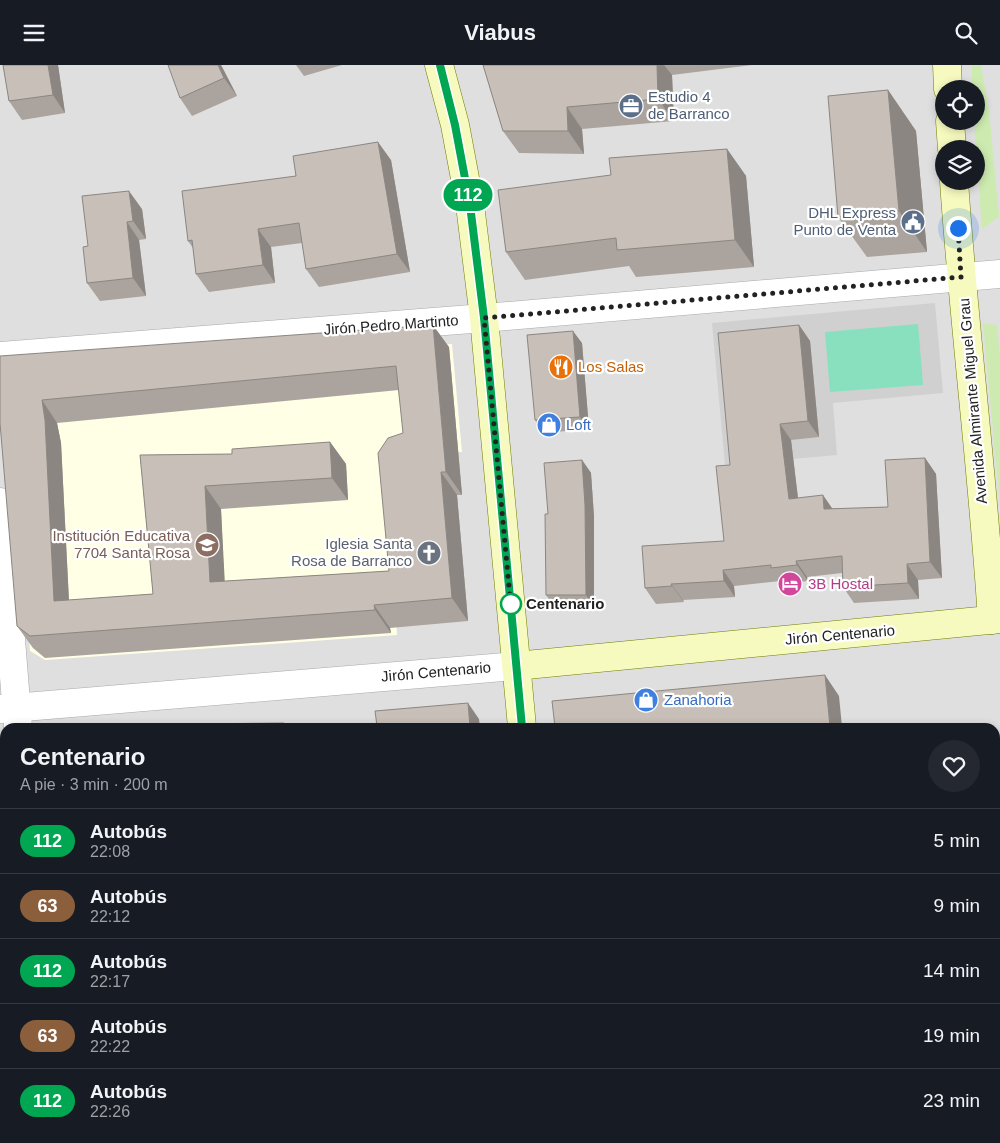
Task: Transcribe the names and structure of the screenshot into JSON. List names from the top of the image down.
{
  "streets": {
    "main road": ["Avenida Almirante Miguel Grau", "Jirón Centenario"],
    "street": ["Jirón Pedro Martinto"]
  },
  "crossings": [
    ["Jirón Pedro Martinto", "Avenida Almirante Miguel Grau"],
    ["Avenida Almirante Miguel Grau", "Jirón Centenario"]
  ],
  "places": {
    "office": ["Estudio 4 de Barranco"],
    "public building": ["DHL Express Punto de Venta"],
    "restaurant": ["Los Salas"],
    "shop": ["Loft", "Zanahoria"],
    "school or university": ["Institución Educativa 7704 Santa Rosa"],
    "church": ["Iglesia Santa Rosa de Barranco"],
    "hotel": ["3B Hostal"],
    "other": ["Centenario"]
  },
  "lines": ["bus line 112"],
  "page": {
    "header": "Viabus",
    "on_map": "112",
    "heading": ["Centenario", "A pie · 3 min · 200 m"],
    "list": [
      {
        "mark": "112",
        "name": "Autobús",
        "note": "22:08",
        "value": "5 min"
      },
      {
        "mark": "63",
        "name": "Autobús",
        "note": "22:12",
        "value": "9 min"
      },
      {
        "mark": "112",
        "name": "Autobús",
        "note": "22:17",
        "value": "14 min"
      },
      {
        "mark": "63",
        "name": "Autobús",
        "note": "22:22",
        "value": "19 min"
      },
      {
        "mark": "112",
        "name": "Autobús",
        "note": "22:26",
        "value": "23 min"
      }
    ]
  }
}
